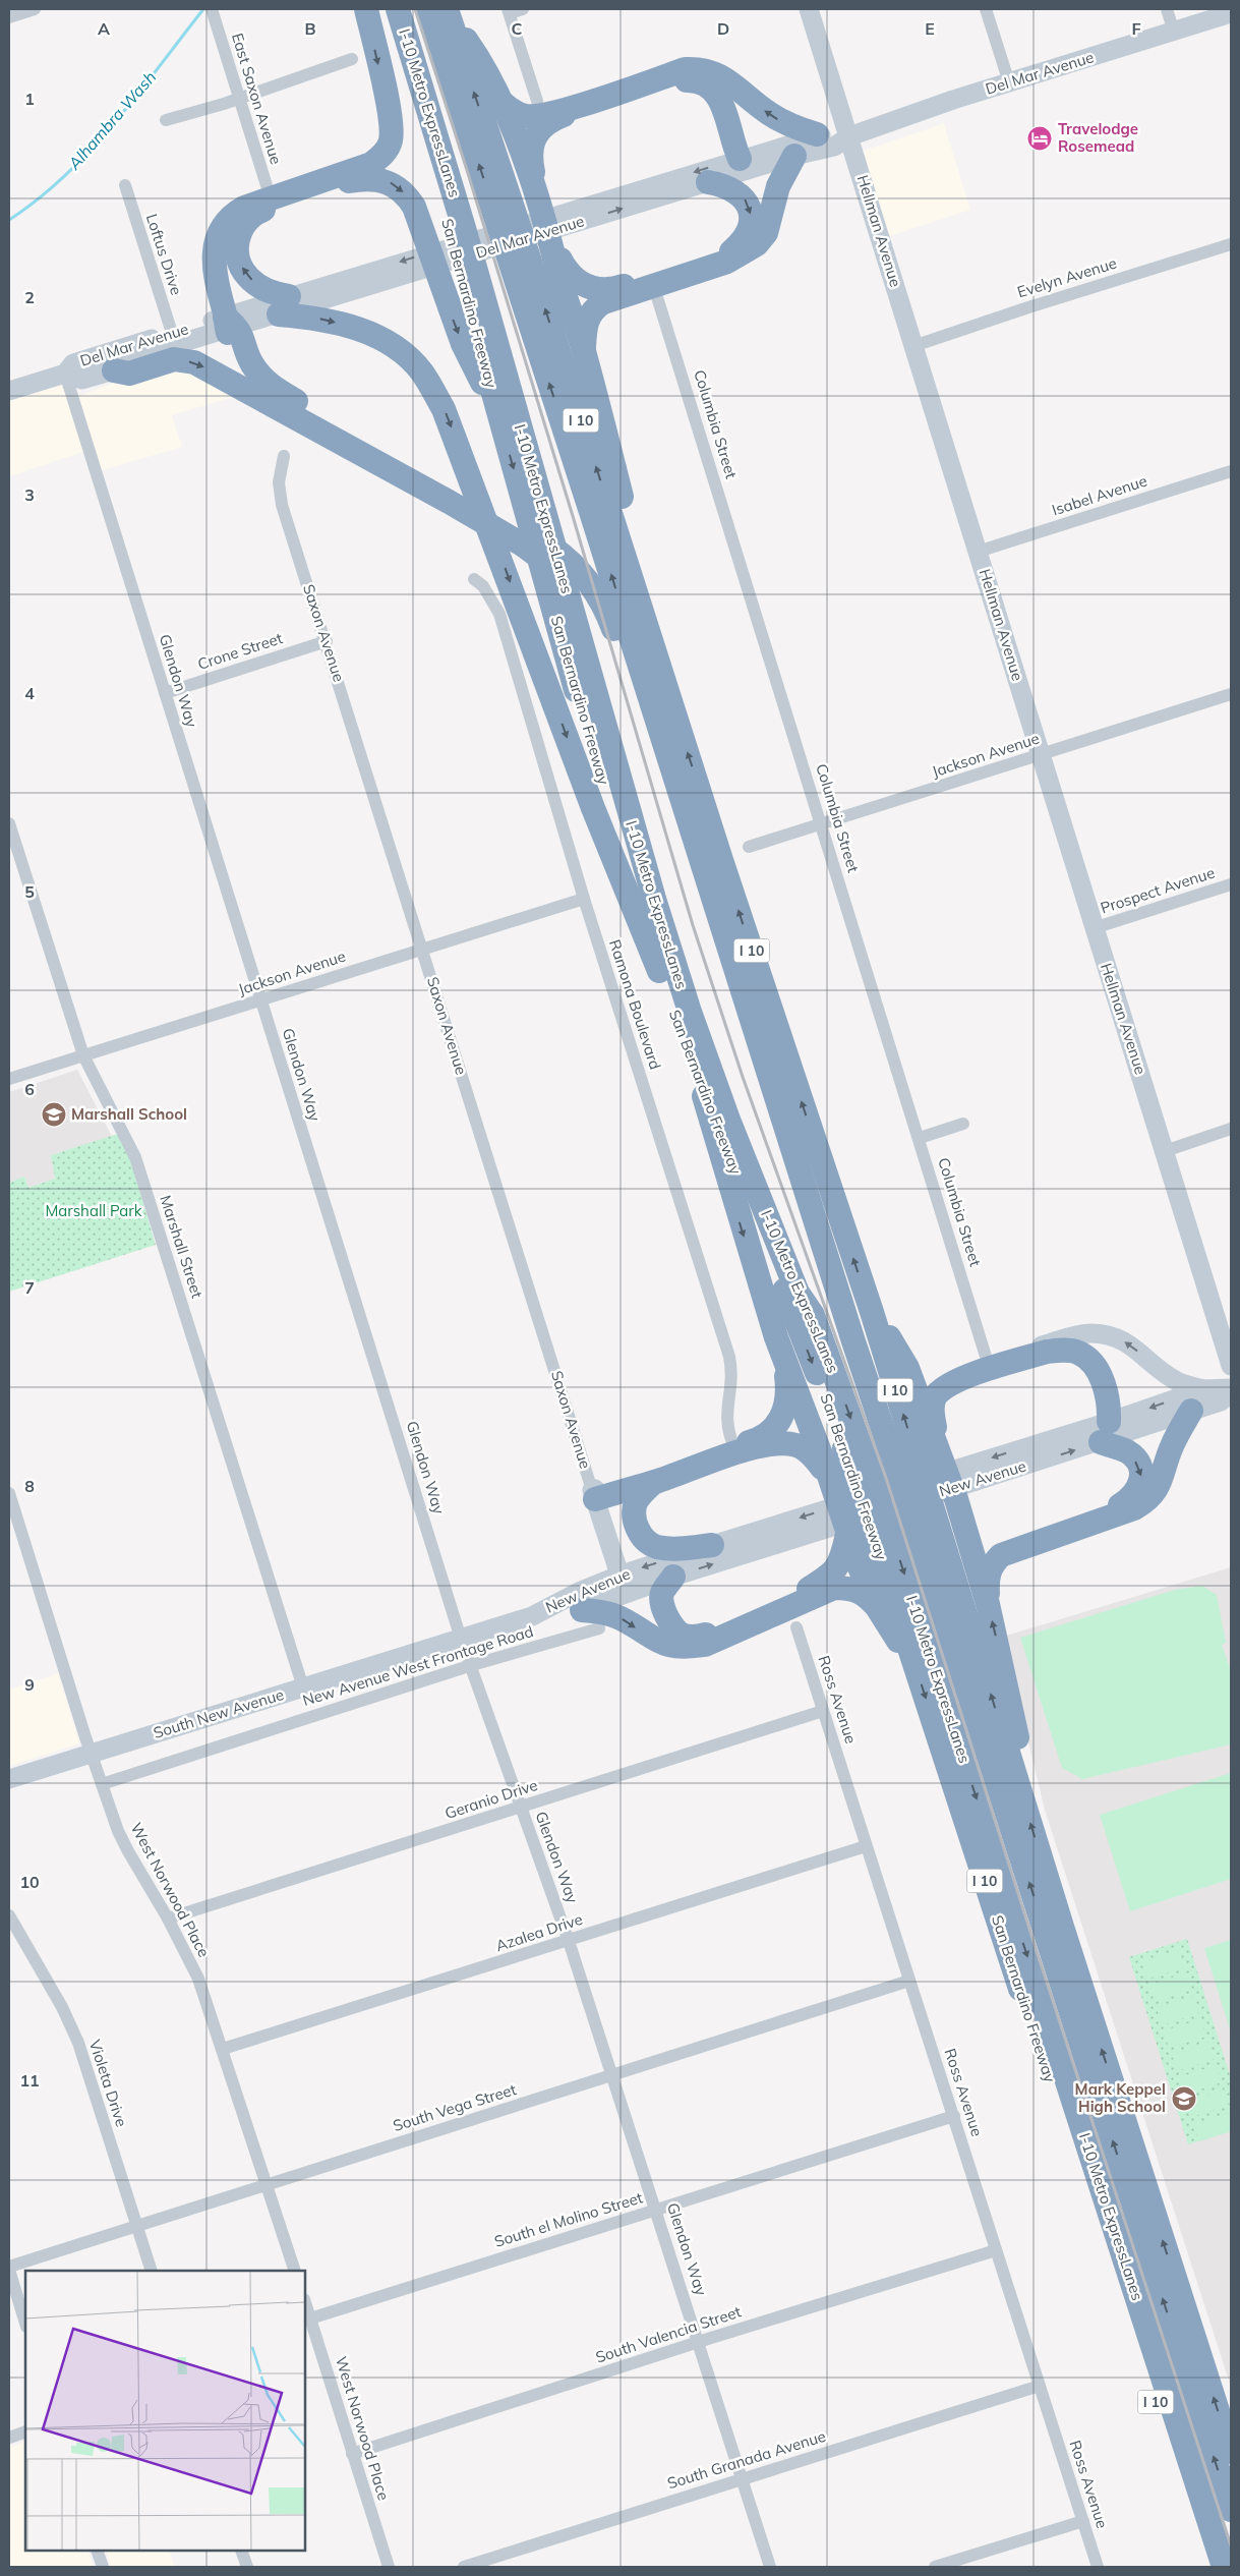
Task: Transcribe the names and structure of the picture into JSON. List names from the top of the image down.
{
  "streets": {
    "highway": ["I-10 Metro ExpressLanes", "San Bernardino Freeway", "I 10"],
    "main road": [
      "Del Mar Avenue",
      "Hellman Avenue",
      "Saxon Avenue",
      "New Avenue",
      "South New Avenue"
    ],
    "street": [
      "East Saxon Avenue",
      "Loftus Drive",
      "Evelyn Avenue",
      "Columbia Street",
      "Isabel Avenue",
      "Crone Street",
      "Glendon Way",
      "Jackson Avenue",
      "Prospect Avenue",
      "Ramona Boulevard",
      "Marshall Street",
      "New Avenue West Frontage Road",
      "Ross Avenue",
      "Geranio Drive",
      "West Norwood Place",
      "Azalea Drive",
      "Violeta Drive",
      "South Vega Street",
      "South el Molino Street",
      "South Valencia Street",
      "South Granada Avenue"
    ]
  },
  "crossings": [
    ["Del Mar Avenue", "Hellman Avenue"],
    ["Del Mar Avenue", "Loftus Drive"],
    ["Del Mar Avenue", "Glendon Way"],
    ["I-10 Metro ExpressLanes", "San Bernardino Freeway"],
    ["I-10 Metro ExpressLanes", "I 10"],
    ["Hellman Avenue", "Evelyn Avenue"],
    ["Hellman Avenue", "Isabel Avenue"],
    ["Hellman Avenue", "Jackson Avenue"],
    ["Hellman Avenue", "Prospect Avenue"],
    ["Columbia Street", "Jackson Avenue"],
    ["Saxon Avenue", "Crone Street"],
    ["Saxon Avenue", "Jackson Avenue"],
    ["Saxon Avenue", "New Avenue"],
    ["Crone Street", "Glendon Way"],
    ["Glendon Way", "Jackson Avenue"],
    ["Glendon Way", "New Avenue West Frontage Road"],
    ["Glendon Way", "South New Avenue"],
    ["Glendon Way", "Geranio Drive"],
    ["Glendon Way", "Azalea Drive"],
    ["Glendon Way", "South Vega Street"],
    ["Glendon Way", "South el Molino Street"],
    ["Glendon Way", "South Valencia Street"],
    ["Glendon Way", "South Granada Avenue"],
    ["Jackson Avenue", "Ramona Boulevard"],
    ["Jackson Avenue", "Marshall Street"],
    ["Marshall Street", "South New Avenue"],
    ["New Avenue West Frontage Road", "West Norwood Place"],
    ["Ross Avenue", "Geranio Drive"],
    ["Ross Avenue", "Azalea Drive"],
    ["Ross Avenue", "South Vega Street"],
    ["Ross Avenue", "South el Molino Street"],
    ["Ross Avenue", "South Valencia Street"],
    ["Ross Avenue", "South Granada Avenue"],
    ["South New Avenue", "West Norwood Place"],
    ["Geranio Drive", "West Norwood Place"],
    ["West Norwood Place", "Azalea Drive"],
    ["West Norwood Place", "South Vega Street"],
    ["West Norwood Place", "South el Molino Street"],
    ["West Norwood Place", "South Valencia Street"],
    ["Violeta Drive", "South Vega Street"]
  ],
  "water": ["Alhambra Wash"],
  "parks": ["Marshall Park"],
  "places": {
    "hotel": ["Travelodge Rosemead"],
    "school or university": ["Marshall School", "Mark Keppel High School"]
  },
  "grid": {
    "columns": [
      "A",
      "B",
      "C",
      "D",
      "E",
      "F"
    ],
    "rows": [
      "1",
      "2",
      "3",
      "4",
      "5",
      "6",
      "7",
      "8",
      "9",
      "10",
      "11"
    ]
  }
}
